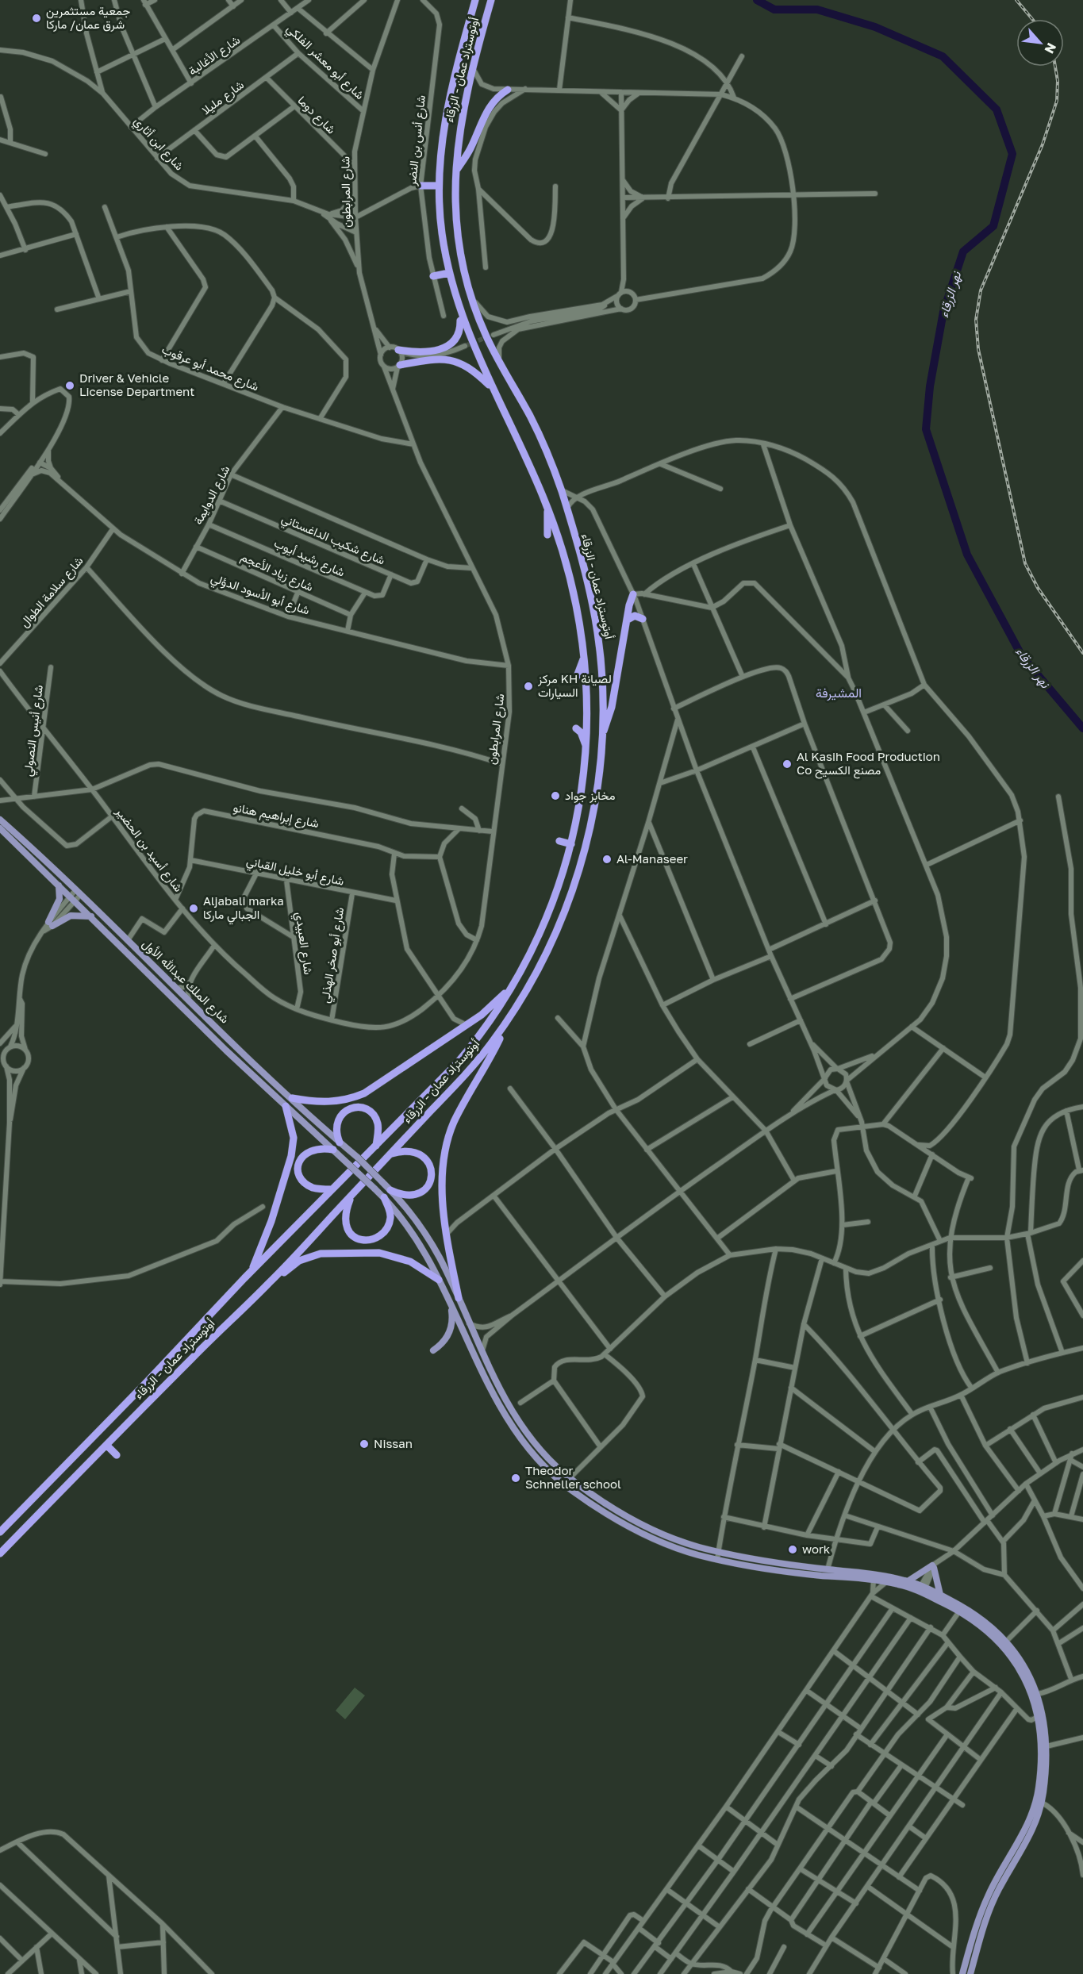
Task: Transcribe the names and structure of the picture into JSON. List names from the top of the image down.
{
  "streets": {
    "highway": ["أوتوستراد عمان - الزرقاء"],
    "main road": ["شارع الملك عبدالله الأول"],
    "street": [
      "شارع الأغالبة",
      "شارع أبو معشر الفلكي",
      "شارع مليلا",
      "شارع دوما",
      "شارع أنس بن النضر",
      "شارع ابن أثاري",
      "شارع المرابطون",
      "شارع محمد أبو عرقوب",
      "شارع الدوايمة",
      "شارع شكيب الداغستاني",
      "شارع رشيد أيوب",
      "شارع زياد الأعجم",
      "شارع سلامة الطوال",
      "شارع أبو الأسود الدؤلي",
      "شارع أنيس النصولي",
      "شارع إبراهيم هنانو",
      "شارع أسيد بن الحضير",
      "شارع أبو خليل القباني",
      "شارع العبيدي",
      "شارع أبو صخر الهذلي"
    ]
  },
  "crossings": [
    ["شارع الأغالبة", "شارع أبو معشر الفلكي"],
    ["شارع الأغالبة", "شارع ابن أثاري"],
    ["شارع أبو معشر الفلكي", "شارع مليلا"],
    ["شارع أبو معشر الفلكي", "شارع المرابطون"],
    ["شارع مليلا", "شارع دوما"],
    ["شارع مليلا", "شارع ابن أثاري"],
    ["شارع دوما", "شارع المرابطون"],
    ["شارع ابن أثاري", "شارع المرابطون"],
    ["شارع المرابطون", "شارع محمد أبو عرقوب"],
    ["شارع المرابطون", "شارع شكيب الداغستاني"],
    ["شارع المرابطون", "شارع أبو الأسود الدؤلي"],
    ["شارع المرابطون", "شارع أسيد بن الحضير"],
    ["شارع محمد أبو عرقوب", "شارع الدوايمة"],
    ["شارع الدوايمة", "شارع شكيب الداغستاني"],
    ["شارع الدوايمة", "شارع رشيد أيوب"],
    ["شارع الدوايمة", "شارع زياد الأعجم"],
    ["شارع الدوايمة", "شارع أبو الأسود الدؤلي"],
    ["شارع سلامة الطوال", "شارع أبو الأسود الدؤلي"],
    ["شارع أنيس النصولي", "شارع أسيد بن الحضير"],
    ["شارع إبراهيم هنانو", "شارع أسيد بن الحضير"],
    ["شارع إبراهيم هنانو", "شارع أبو خليل القباني"],
    ["شارع أسيد بن الحضير", "شارع العبيدي"],
    ["شارع أسيد بن الحضير", "شارع أبو صخر الهذلي"],
    ["شارع أبو خليل القباني", "شارع العبيدي"],
    ["شارع أبو خليل القباني", "شارع أبو صخر الهذلي"]
  ],
  "districts": ["المشيرفة"],
  "water": ["نهر الزرقاء"],
  "places": [
    "جمعية مستثمرين شرق عمان/ ماركا",
    "Driver & Vehicle License Department",
    "مركز KH لصيانة السيارات",
    "Al Kasih Food Production Co مصنع الكسيح",
    "مخابز جواد",
    "Al-Manaseer",
    "Aljabali marka الجبالي ماركا",
    "Nissan",
    "Theodor Schneller school",
    "work"
  ],
  "north": "bottom right"
}
